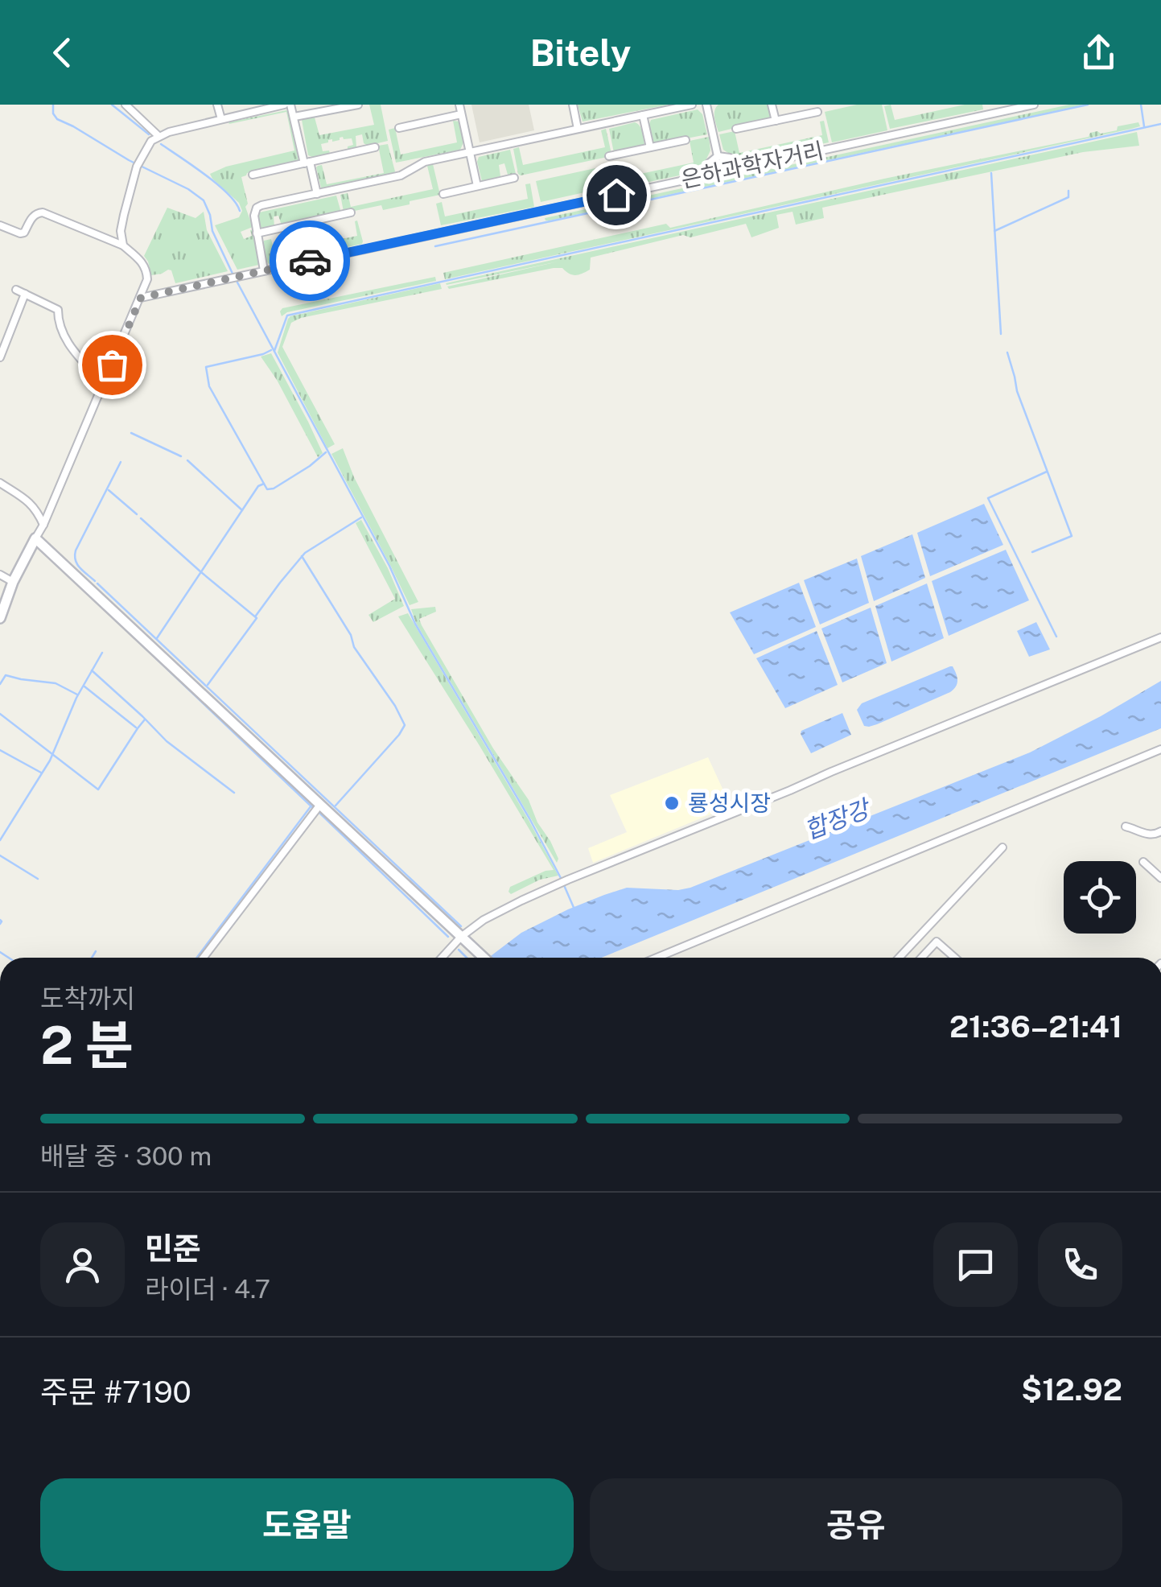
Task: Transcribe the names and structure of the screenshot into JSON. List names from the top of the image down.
{
  "streets": {
    "street": ["은하과학자거리"]
  },
  "water": ["합장강"],
  "places": ["룡성시장"],
  "page": {
    "header": "Bitely",
    "heading": ["2 분", "도착까지", "21:36–21:41"],
    "panel": [
      "민준",
      "라이더 · 4.7",
      "주문 #7190",
      "$12.92"
    ],
    "bar": "배달 중 · 300 m",
    "buttons": ["도움말", "공유"]
  }
}
